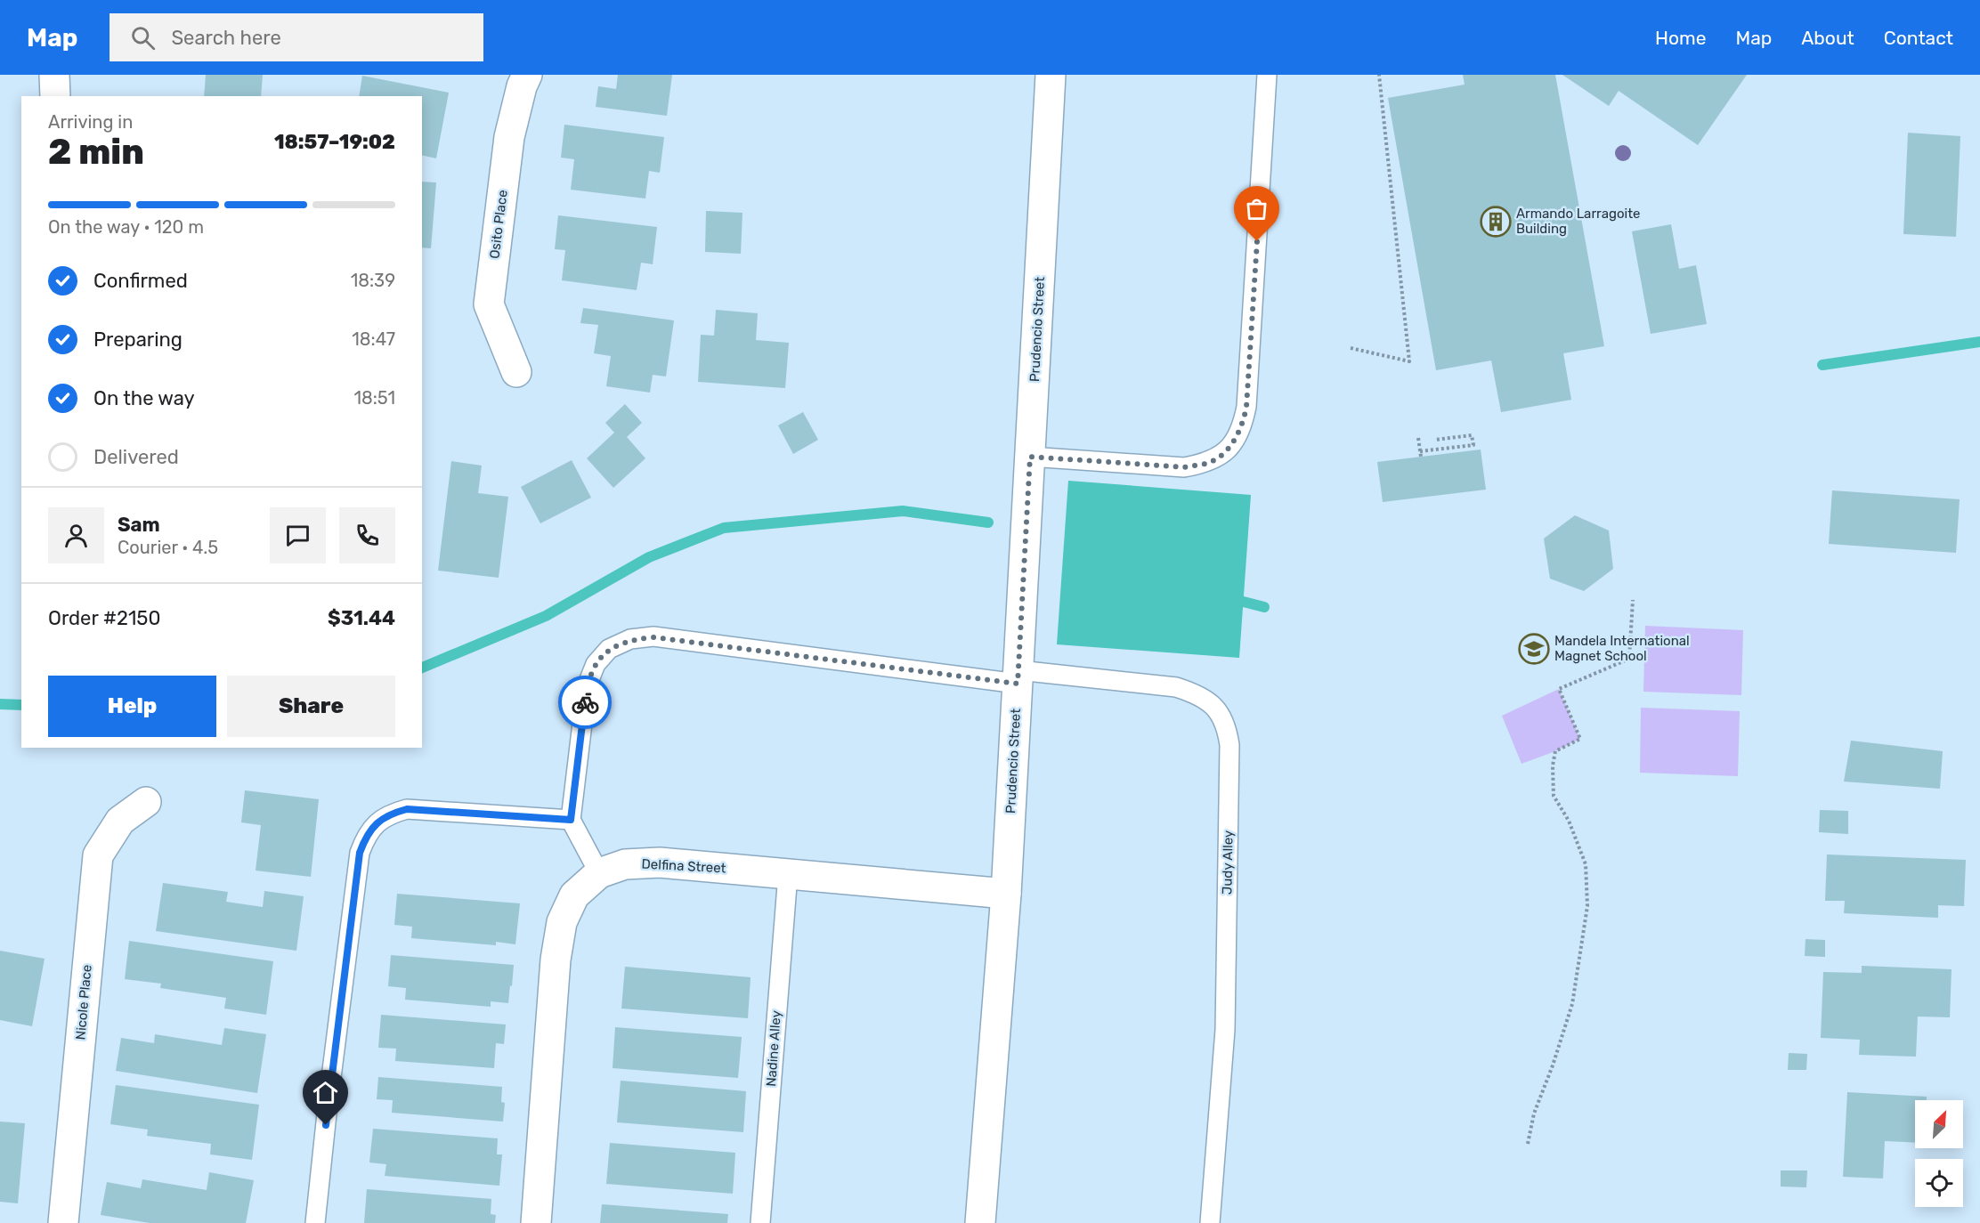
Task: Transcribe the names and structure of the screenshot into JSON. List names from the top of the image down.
{
  "streets": {
    "street": [
      "Osito Place",
      "Prudencio Street",
      "Delfina Street",
      "Nicole Place"
    ],
    "lane": ["Judy Alley", "Nadine Alley"]
  },
  "crossings": [
    ["Prudencio Street", "Judy Alley"],
    ["Prudencio Street", "Delfina Street"],
    ["Delfina Street", "Nadine Alley"]
  ],
  "places": {
    "building": ["Armando Larragoite Building"],
    "school or university": ["Mandela International Magnet School"]
  },
  "north": "top right",
  "page": {
    "header": "Map",
    "search": "Search here",
    "nav": [
      "Home",
      "Map",
      "About",
      "Contact"
    ],
    "heading": ["2 min", "Arriving in", "18:57–19:02"],
    "panel": [
      "Sam",
      "Courier · 4.5",
      "Order #2150",
      "$31.44"
    ],
    "bar": "On the way · 120 m",
    "list": [
      ["Confirmed", "18:39"],
      ["Preparing", "18:47"],
      ["On the way", "18:51"],
      "Delivered"
    ],
    "buttons": ["Help", "Share"]
  }
}
